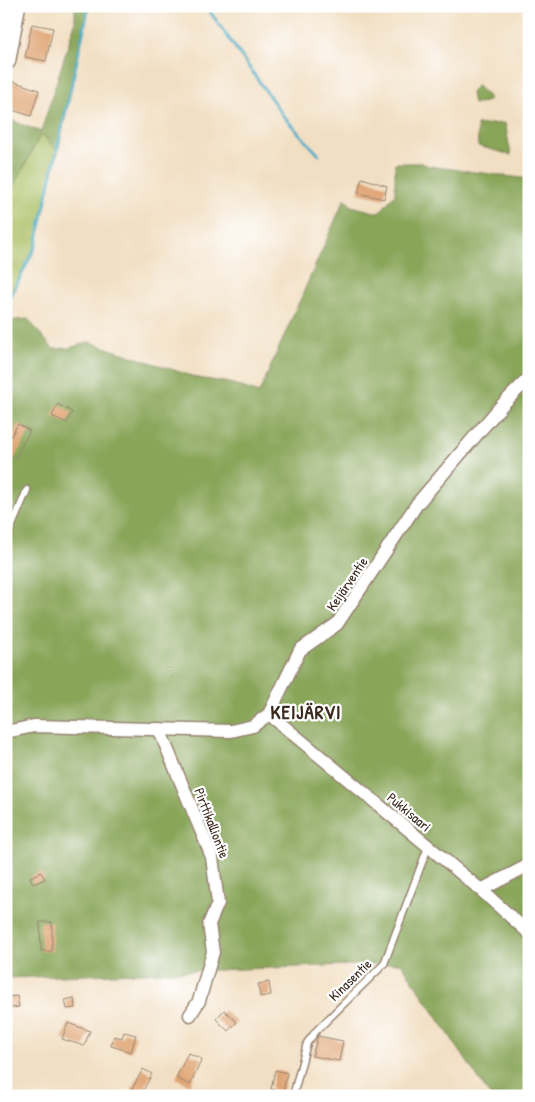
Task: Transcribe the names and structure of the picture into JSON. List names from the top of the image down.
{
  "streets": {
    "street": ["Keijärventie", "Pukkisaari", "Pirttikalliontie"],
    "lane": ["Kinasentie"]
  },
  "crossings": [
    ["Keijärventie", "Pukkisaari"],
    ["Pukkisaari", "Kinasentie"]
  ],
  "districts": ["KEIJÄRVI"]
}
